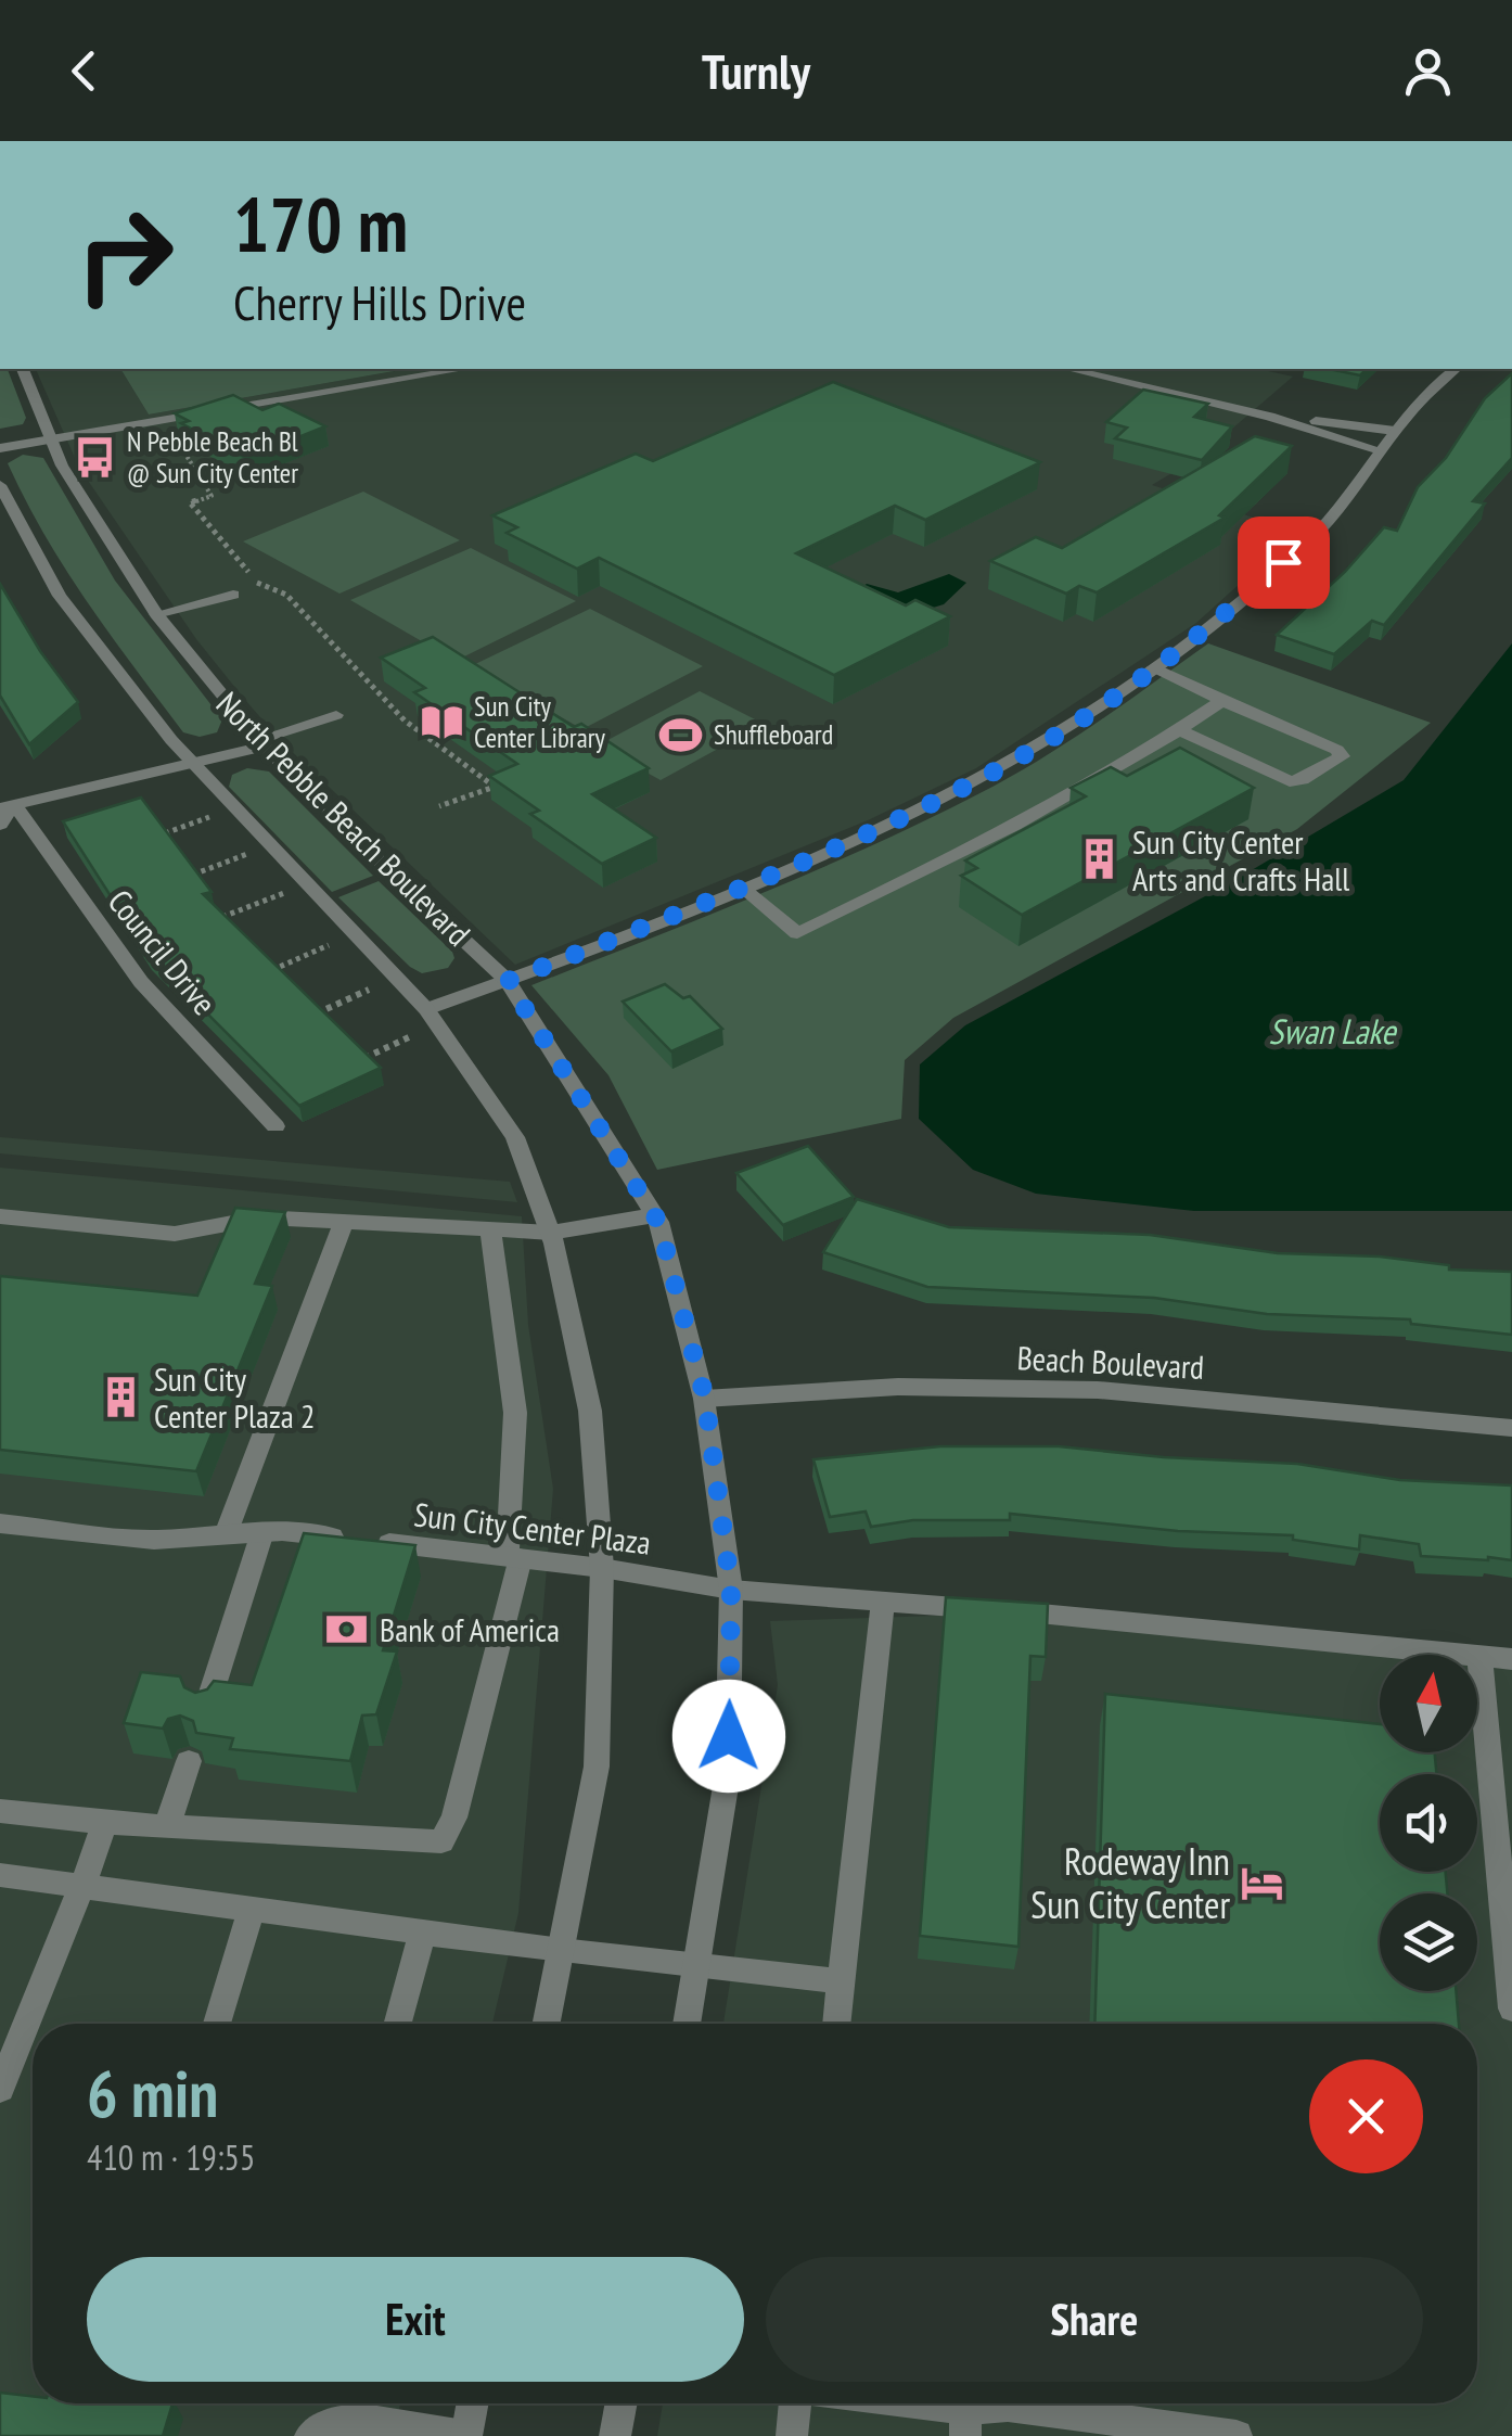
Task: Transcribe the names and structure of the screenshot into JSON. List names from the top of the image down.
{
  "streets": {
    "street": [
      "North Pebble Beach Boulevard",
      "Council Drive",
      "Beach Boulevard",
      "Sun City Center Plaza"
    ]
  },
  "crossings": [
    ["North Pebble Beach Boulevard", "Beach Boulevard"],
    ["North Pebble Beach Boulevard", "Sun City Center Plaza"]
  ],
  "water": ["Swan Lake"],
  "places": {
    "bus stop": ["N Pebble Beach Bl @ Sun City Center"],
    "library": ["Sun City Center Library"],
    "sports": ["Shuffleboard"],
    "building": ["Sun City Center Arts and Crafts Hall", "Sun City Center Plaza 2"],
    "bank": ["Bank of America"],
    "hotel": ["Rodeway Inn Sun City Center"]
  },
  "north": "top",
  "page": {
    "header": "Turnly",
    "turn": ["170 m", "Cherry Hills Drive"],
    "heading": ["6 min", "410 m · 19:55"],
    "buttons": ["Exit", "Share"]
  }
}
